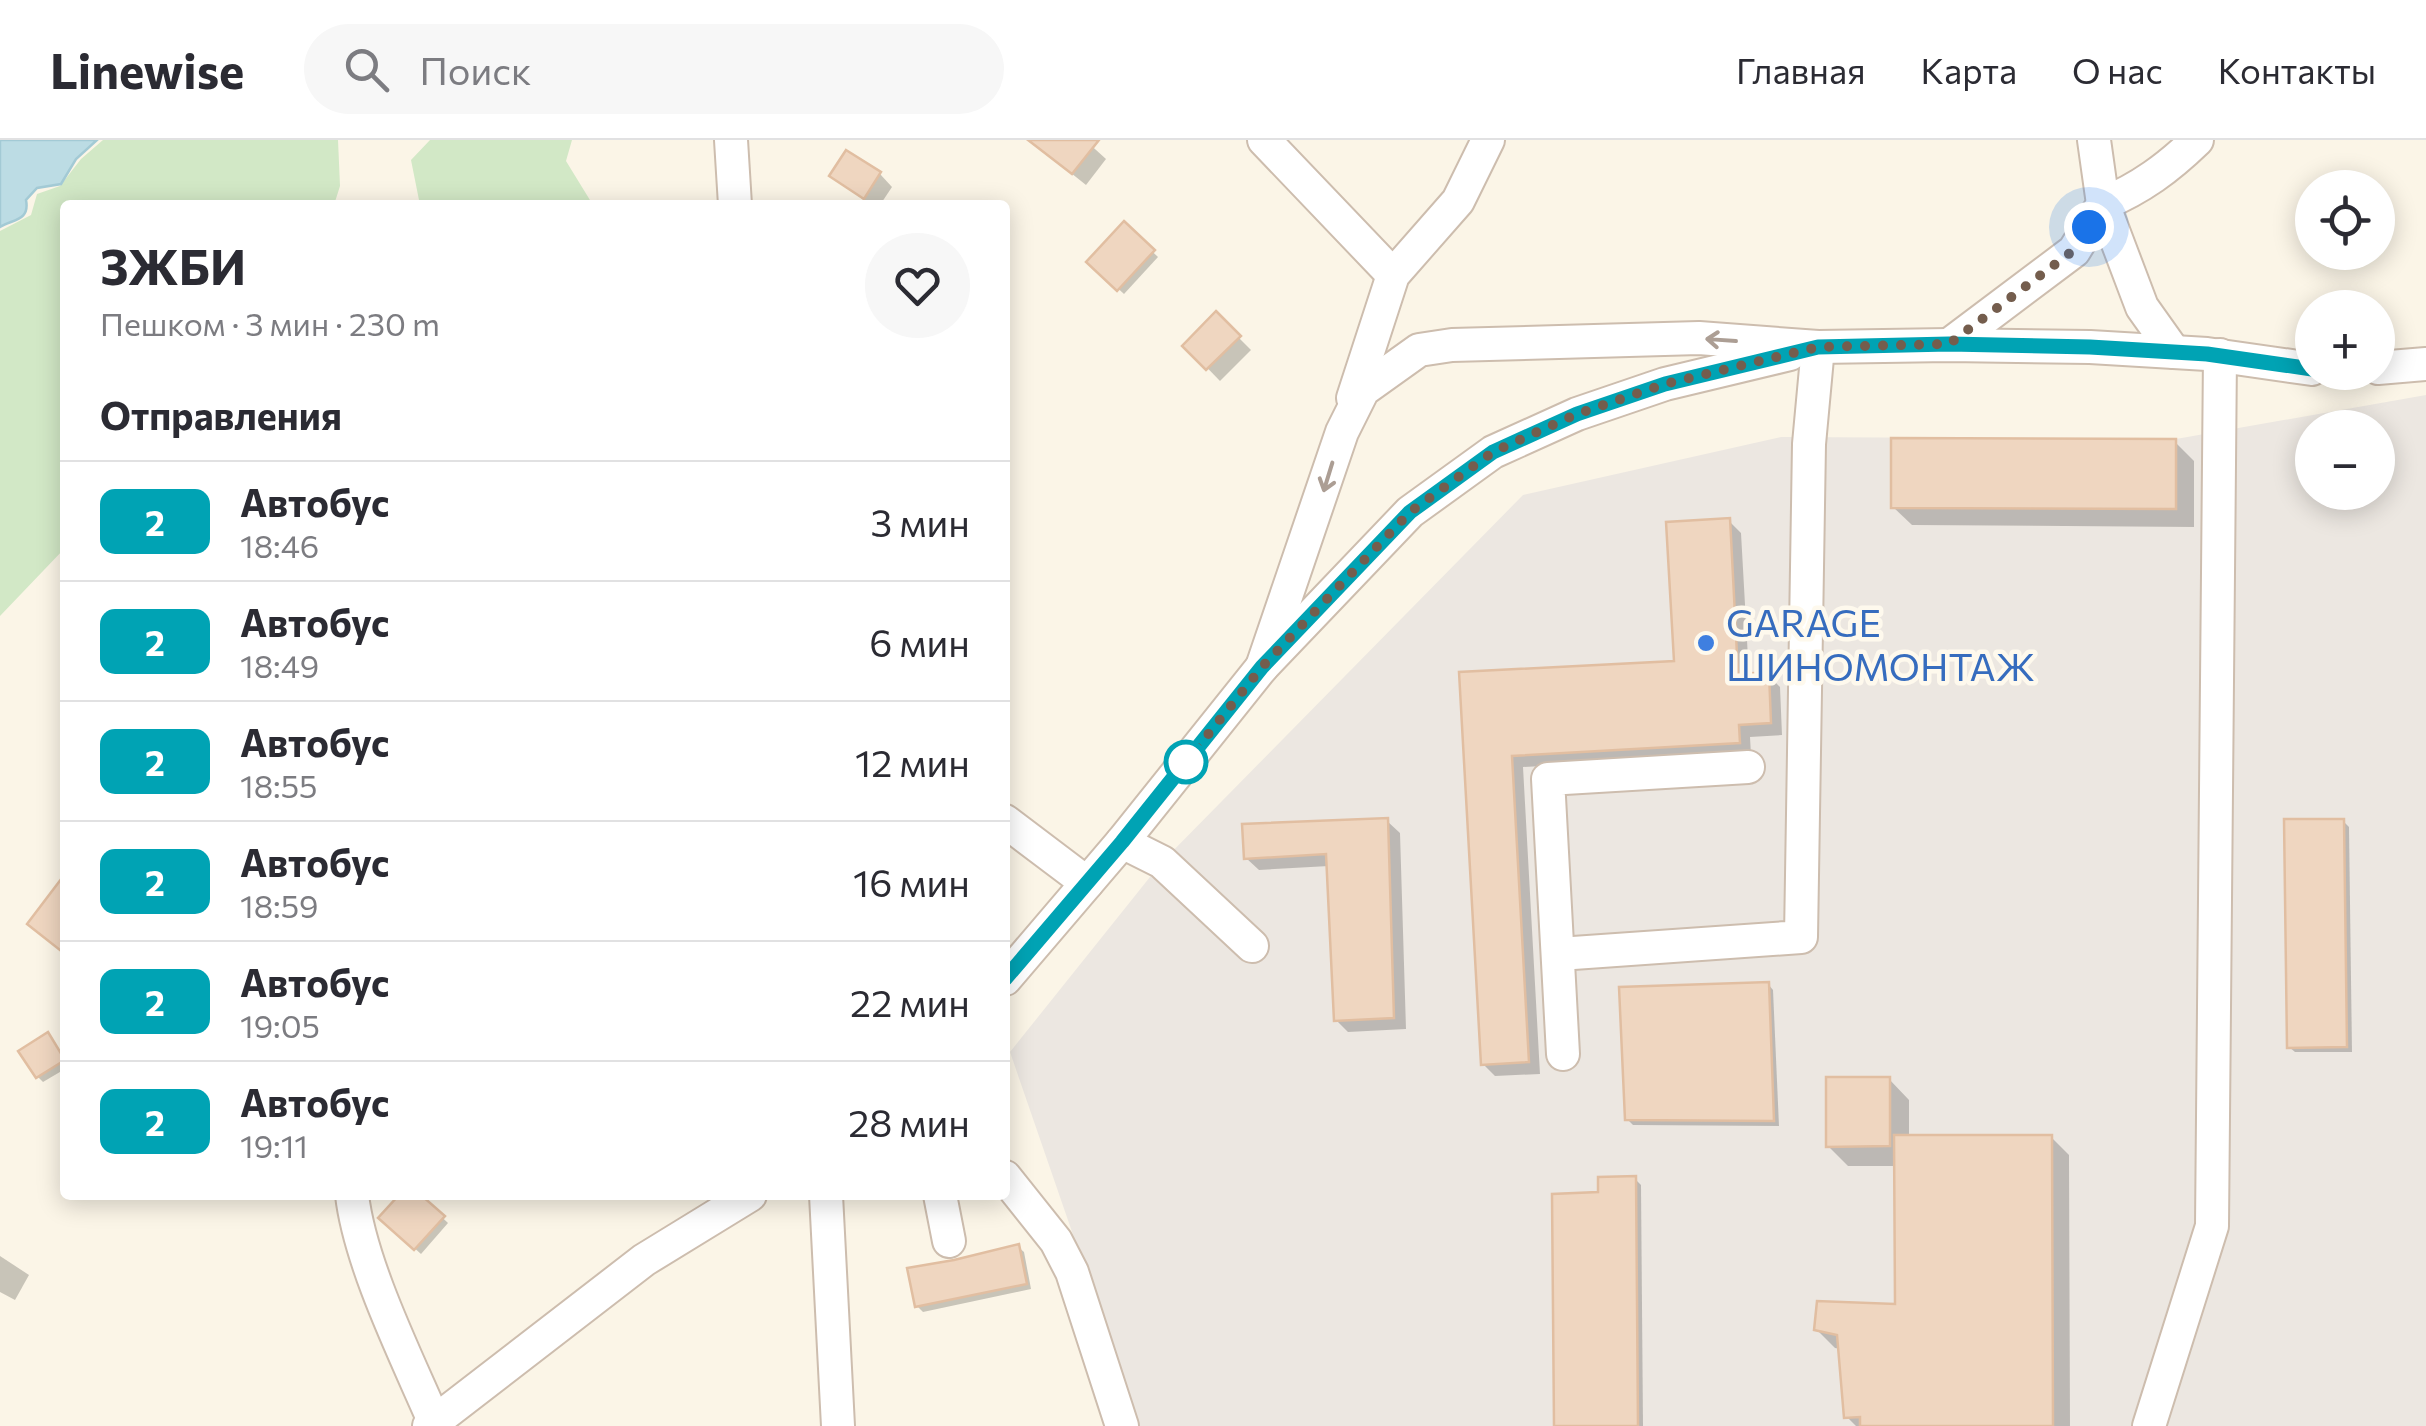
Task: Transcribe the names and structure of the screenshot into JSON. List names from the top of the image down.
{
  "places": ["GARAGE ШИНОМОНТАЖ"],
  "lines": ["bus line 2"],
  "page": {
    "header": "Linewise",
    "search": "Поиск",
    "nav": [
      "Главная",
      "Карта",
      "О нас",
      "Контакты"
    ],
    "map_buttons": ["+", "−"],
    "heading": [
      ["ЗЖБИ", "Пешком · 3 мин · 230 m"],
      "Отправления"
    ],
    "list": [
      {
        "mark": "2",
        "name": "Автобус",
        "note": "18:46",
        "value": "3 мин"
      },
      {
        "mark": "2",
        "name": "Автобус",
        "note": "18:49",
        "value": "6 мин"
      },
      {
        "mark": "2",
        "name": "Автобус",
        "note": "18:55",
        "value": "12 мин"
      },
      {
        "mark": "2",
        "name": "Автобус",
        "note": "18:59",
        "value": "16 мин"
      },
      {
        "mark": "2",
        "name": "Автобус",
        "note": "19:05",
        "value": "22 мин"
      },
      {
        "mark": "2",
        "name": "Автобус",
        "note": "19:11",
        "value": "28 мин"
      }
    ]
  }
}
